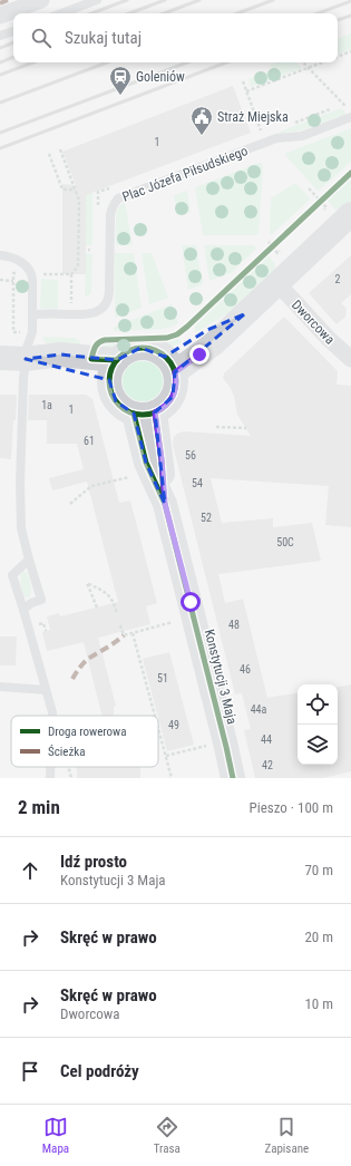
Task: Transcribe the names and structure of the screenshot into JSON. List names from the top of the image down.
{
  "streets": {
    "street": ["Dworcowa", "Konstytucji 3 Maja"],
    "lane": ["Plac Józefa Piłsudskiego"]
  },
  "places": {
    "station": ["Goleniów"],
    "public building": ["Straż Miejska"]
  },
  "house_numbers": [
    "1",
    "2",
    "1a",
    "1",
    "61",
    "56",
    "54",
    "52",
    "50C",
    "48",
    "46",
    "51",
    "44a",
    "49",
    "44",
    "42"
  ],
  "legend": ["Droga rowerowa", "Ścieżka"],
  "page": {
    "search": "Szukaj tutaj",
    "heading": ["2 min", "Pieszo · 100 m"],
    "list": [
      ["Idź prosto", "Konstytucji 3 Maja", "70 m"],
      ["Skręć w prawo", "20 m"],
      ["Skręć w prawo", "Dworcowa", "10 m"],
      "Cel podróży"
    ],
    "nav": ["Mapa", "Trasa", "Zapisane"]
  }
}
